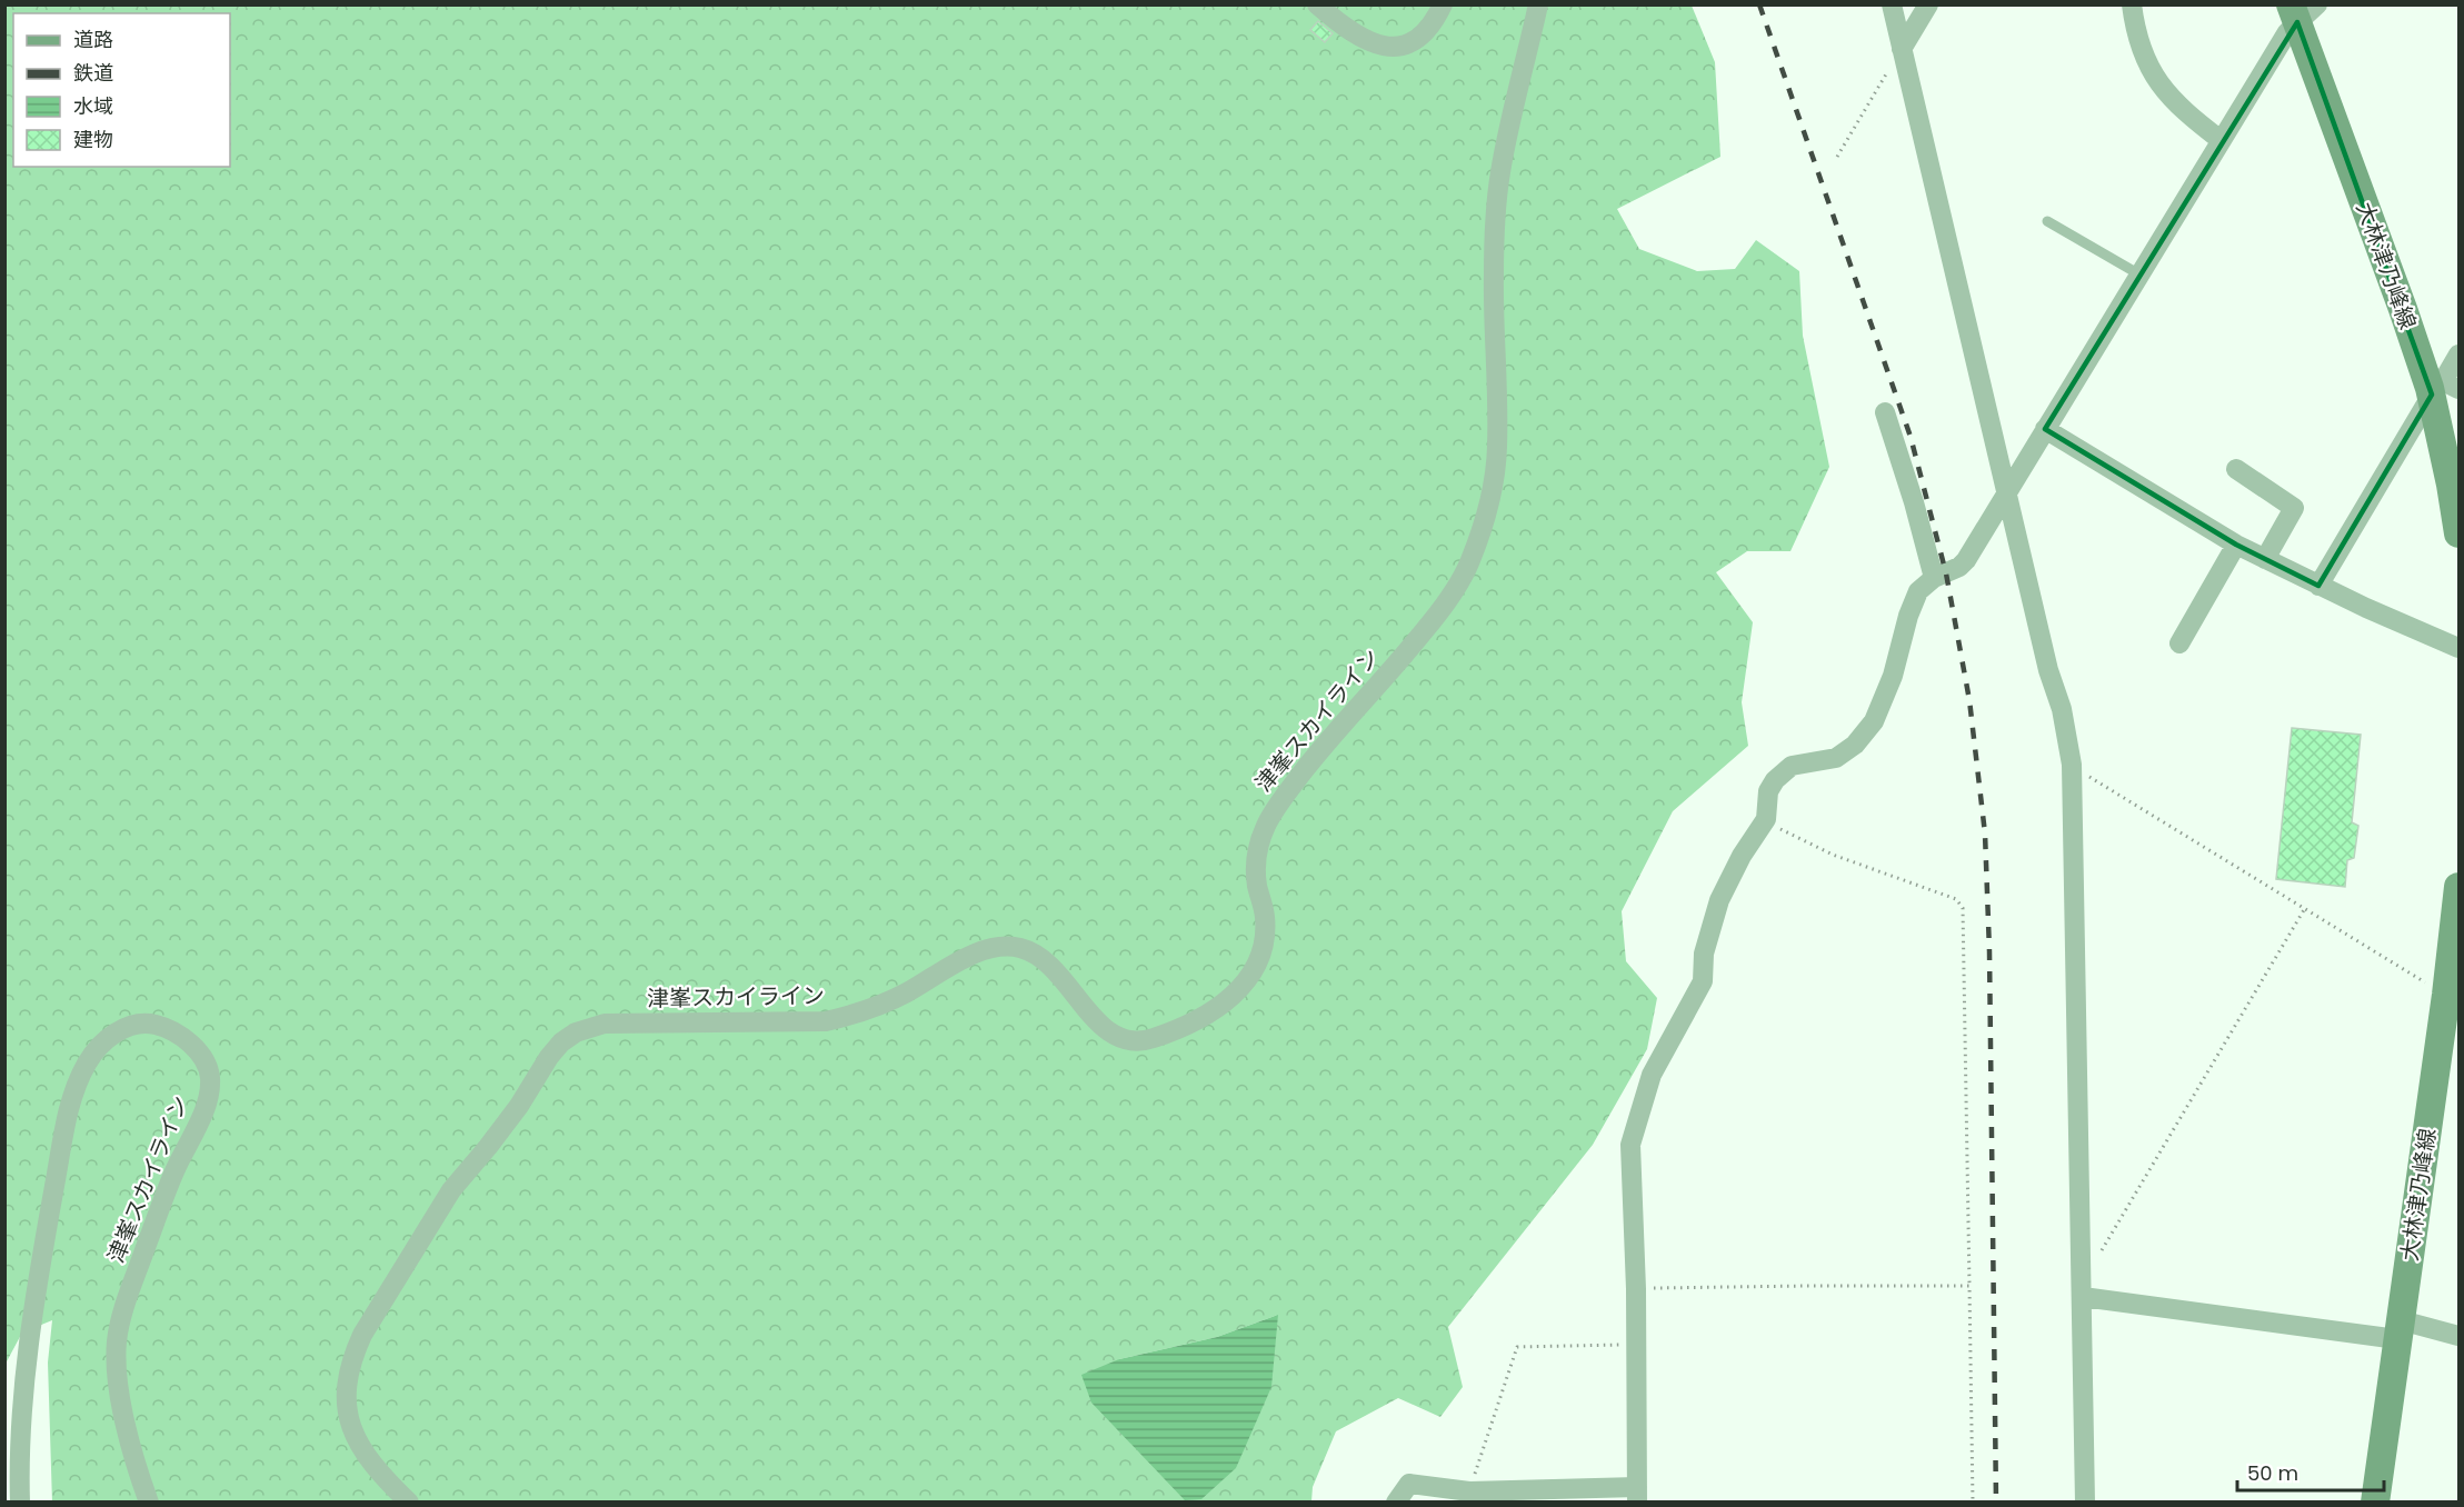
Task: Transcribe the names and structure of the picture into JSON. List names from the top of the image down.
{
  "streets": {
    "main road": ["大林津乃峰線"],
    "street": ["津峯スカイライン"]
  },
  "legend": [
    "道路",
    "鉄道",
    "水域",
    "建物"
  ],
  "scale_bar": "50 m"
}
